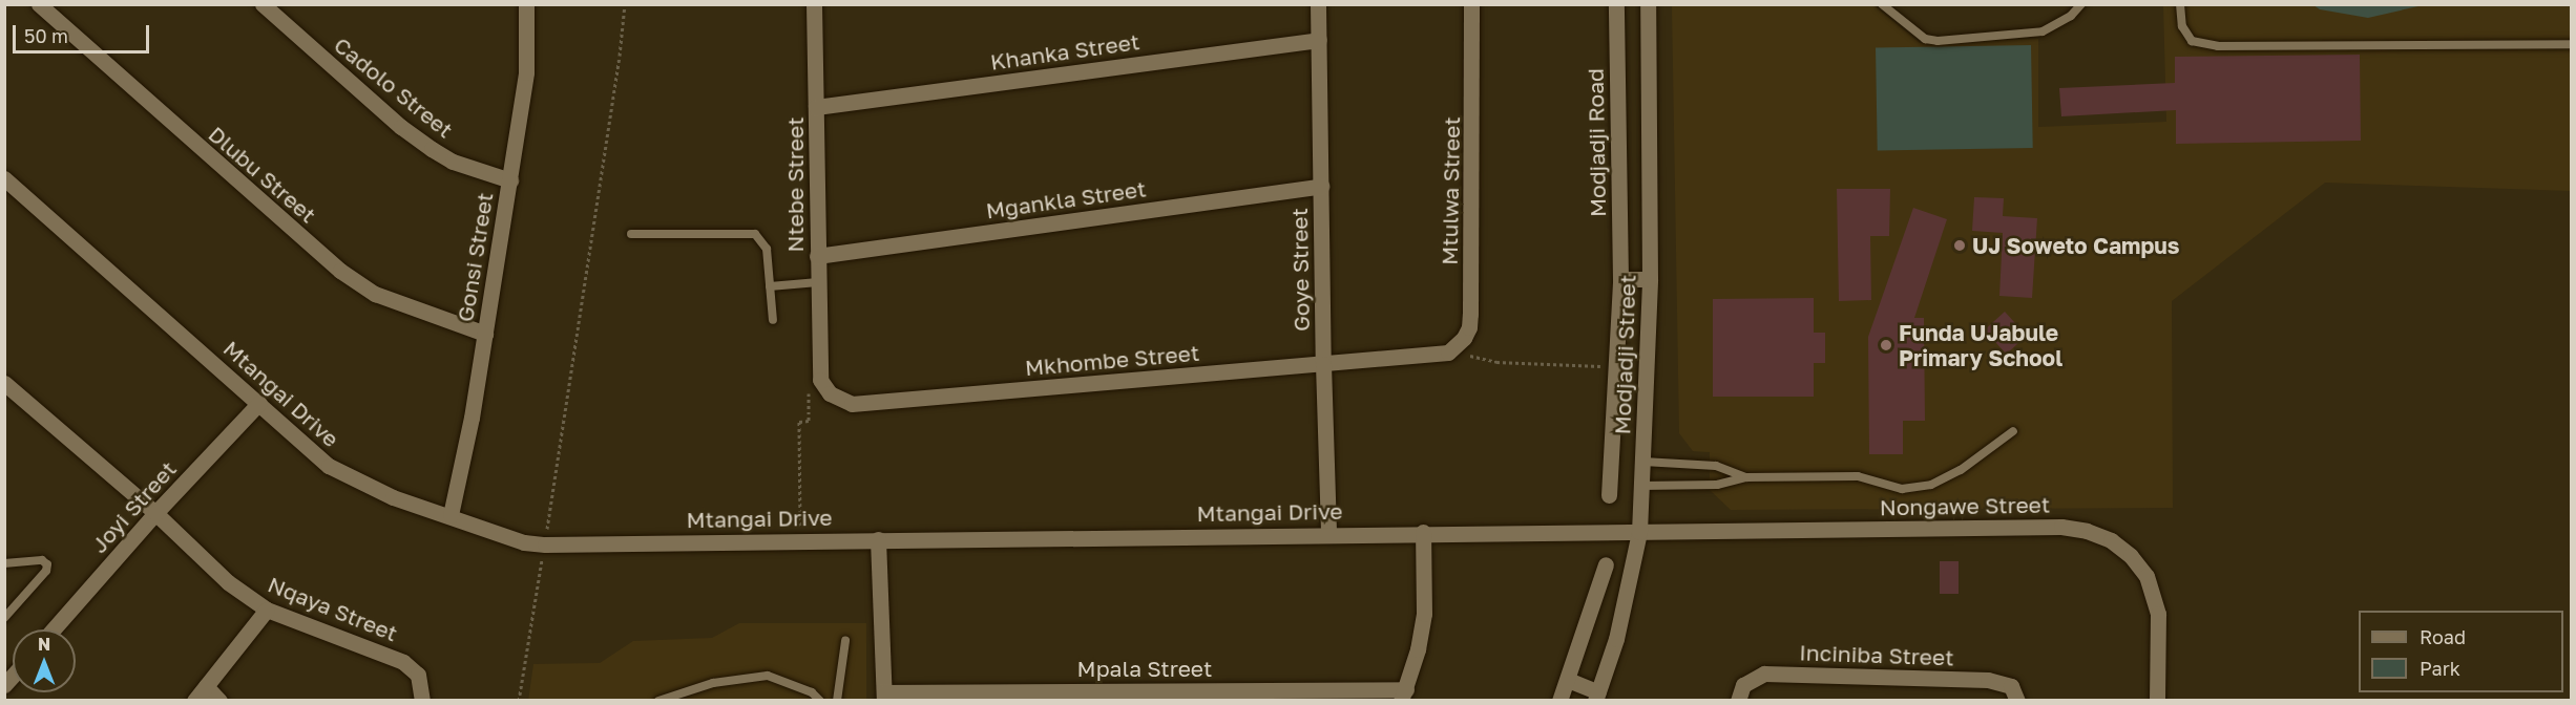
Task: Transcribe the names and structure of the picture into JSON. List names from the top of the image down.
{
  "streets": {
    "street": [
      "Khanka Street",
      "Cadolo Street",
      "Modjadji Road",
      "Dlubu Street",
      "Ntebe Street",
      "Mtulwa Street",
      "Mgankla Street",
      "Gonsi Street",
      "Goye Street",
      "Modjadji Street",
      "Mkhombe Street",
      "Mtangai Drive",
      "Nongawe Street",
      "Joyi Street",
      "Nqaya Street",
      "Inciniba Street",
      "Mpala Street"
    ]
  },
  "crossings": [
    ["Khanka Street", "Ntebe Street"],
    ["Khanka Street", "Goye Street"],
    ["Cadolo Street", "Gonsi Street"],
    ["Dlubu Street", "Gonsi Street"],
    ["Ntebe Street", "Mgankla Street"],
    ["Ntebe Street", "Mkhombe Street"],
    ["Mtulwa Street", "Mkhombe Street"],
    ["Mgankla Street", "Goye Street"],
    ["Gonsi Street", "Mtangai Drive"],
    ["Goye Street", "Mkhombe Street"],
    ["Goye Street", "Mtangai Drive"],
    ["Modjadji Street", "Mtangai Drive"],
    ["Modjadji Street", "Nongawe Street"],
    ["Mtangai Drive", "Nongawe Street"],
    ["Mtangai Drive", "Joyi Street"],
    ["Joyi Street", "Nqaya Street"]
  ],
  "places": ["UJ Soweto Campus", "Funda UJabule Primary School"],
  "legend": ["Road", "Park"],
  "scale_bar": "50 m",
  "north": "top"
}
